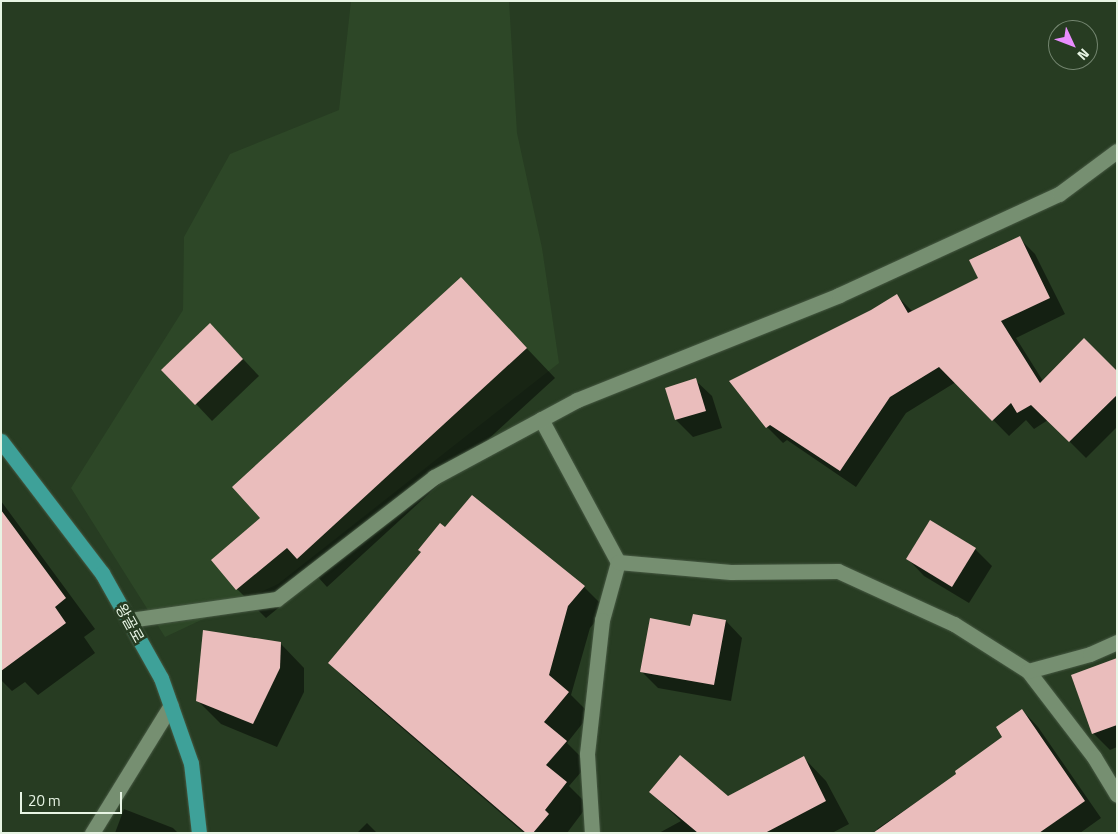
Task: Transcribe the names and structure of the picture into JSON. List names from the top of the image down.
{
  "streets": {
    "main road": ["왕골로"]
  },
  "scale_bar": "20 m",
  "north": "bottom right"
}
